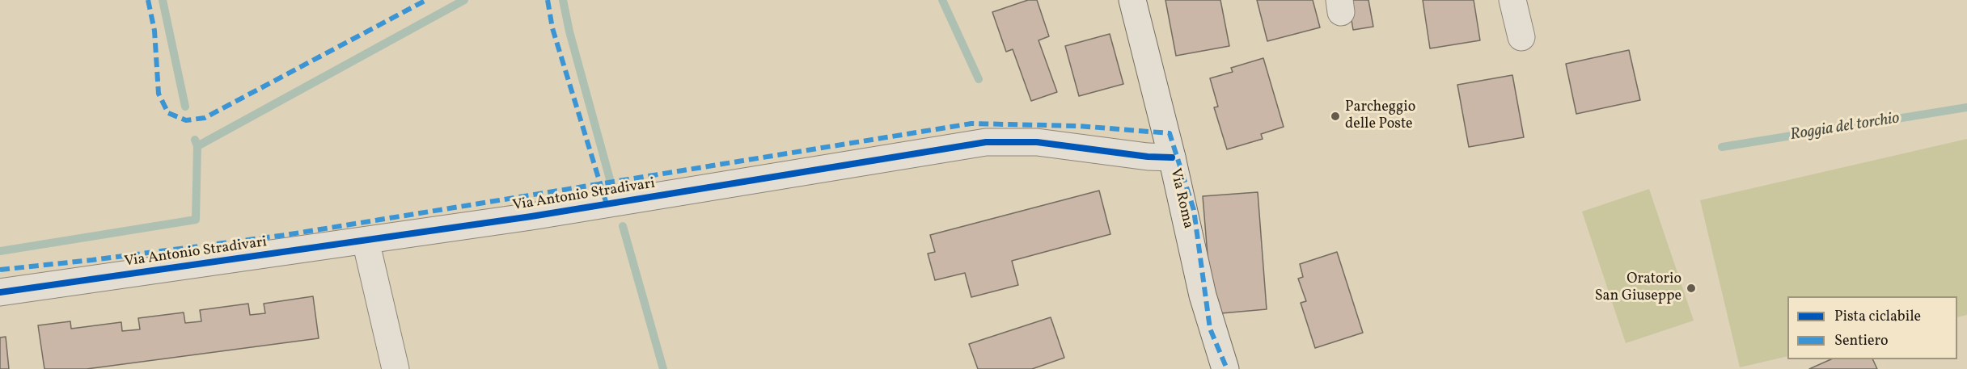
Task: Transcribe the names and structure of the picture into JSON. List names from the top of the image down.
{
  "streets": {
    "street": ["Via Antonio Stradivari", "Via Roma"]
  },
  "crossings": [
    ["Via Antonio Stradivari", "Via Roma"]
  ],
  "water": ["Roggia del torchio"],
  "places": ["Parcheggio delle Poste", "Oratorio San Giuseppe"],
  "legend": ["Pista ciclabile", "Sentiero"]
}
